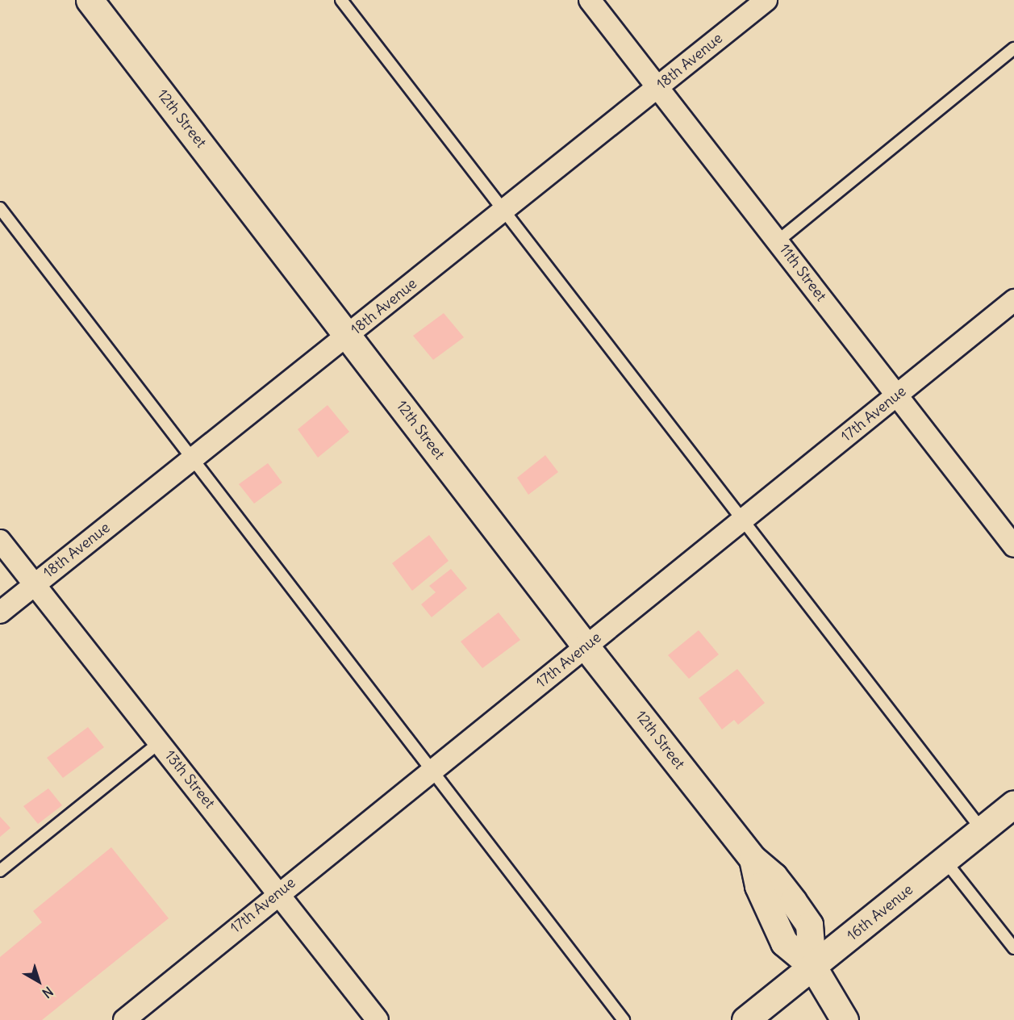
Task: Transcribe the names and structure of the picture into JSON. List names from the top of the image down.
{
  "streets": {
    "street": [
      "18th Avenue",
      "12th Street",
      "11th Street",
      "17th Avenue",
      "13th Street",
      "16th Avenue"
    ]
  },
  "crossings": [
    ["18th Avenue", "12th Street"],
    ["18th Avenue", "11th Street"],
    ["18th Avenue", "13th Street"],
    ["12th Street", "17th Avenue"],
    ["12th Street", "16th Avenue"],
    ["11th Street", "17th Avenue"],
    ["17th Avenue", "13th Street"]
  ],
  "north": "bottom right"
}
